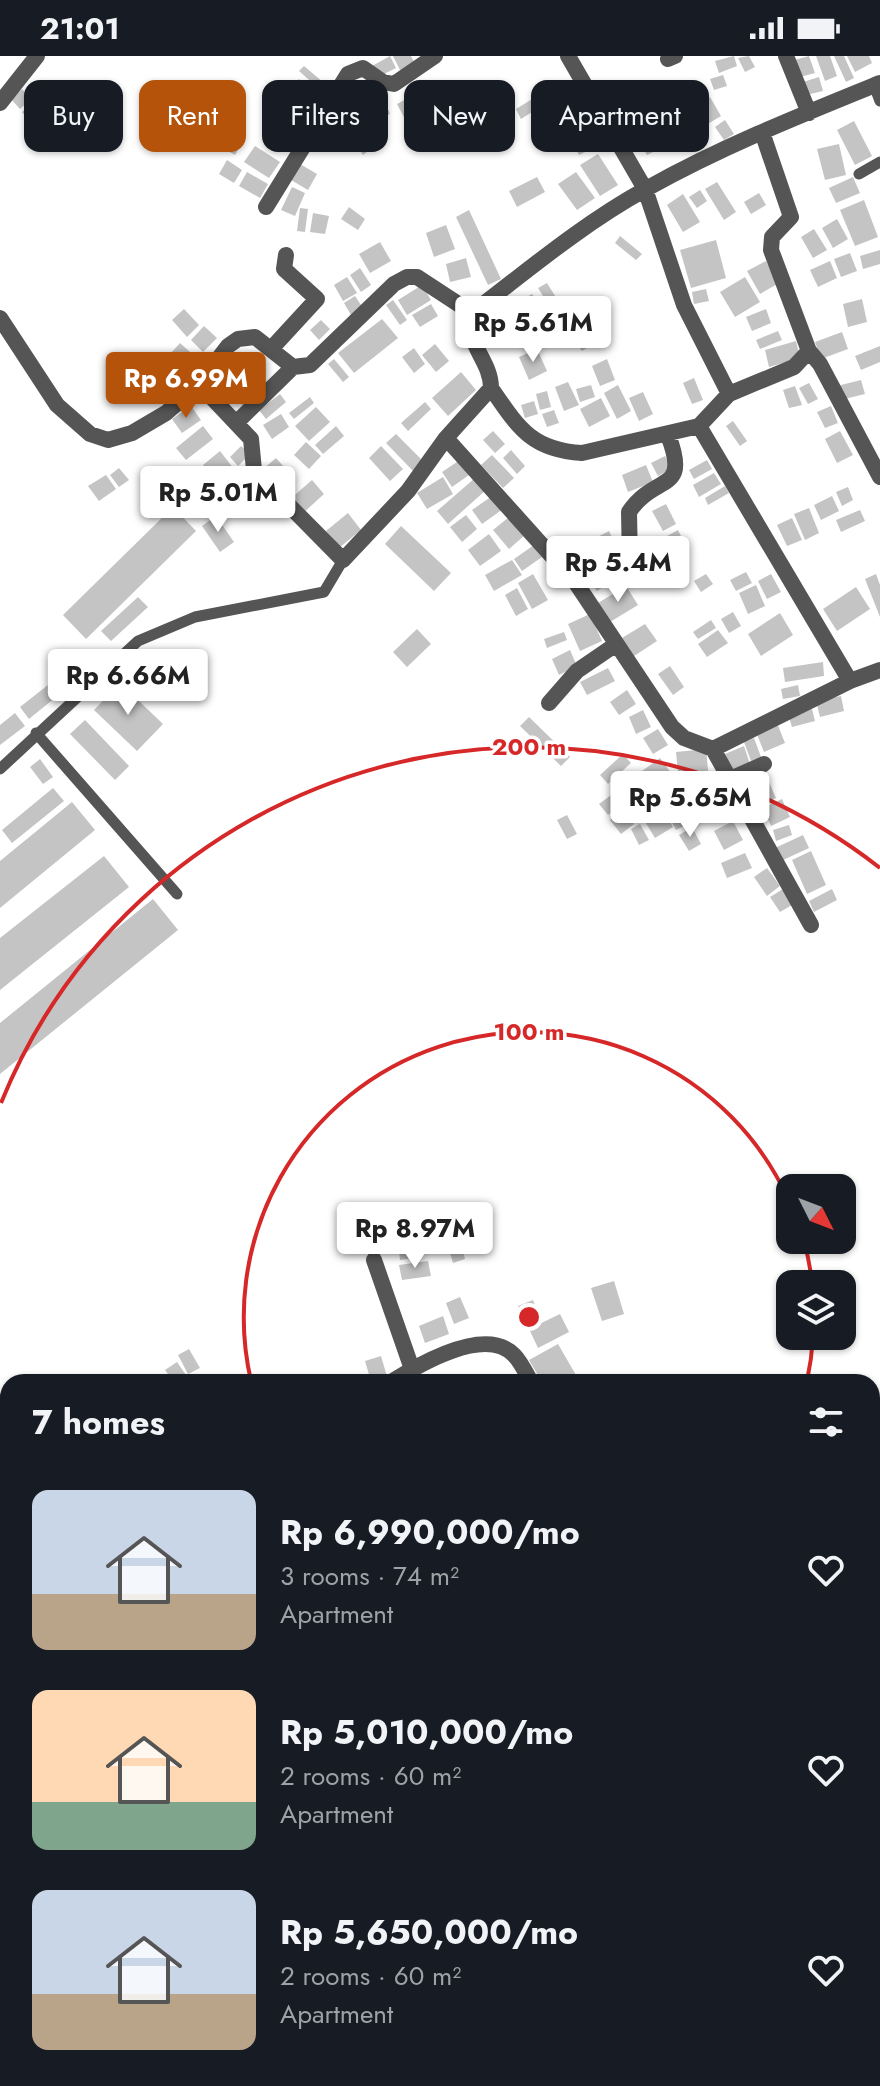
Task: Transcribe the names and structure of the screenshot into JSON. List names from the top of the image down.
{
  "north": "bottom right",
  "page": {
    "status": "21:01",
    "chip": [
      "Buy",
      "Rent",
      "Filters",
      "New",
      "Apartment"
    ],
    "price": [
      "Rp 5.61M",
      "Rp 6.99M",
      "Rp 5.01M",
      "Rp 5.4M",
      "Rp 6.66M",
      "Rp 5.65M",
      "Rp 8.97M"
    ],
    "heading": "7 homes",
    "list": [
      {
        "name": "Rp 6,990,000/mo",
        "note": "3 rooms · 74 m² · Apartment"
      },
      {
        "name": "Rp 5,010,000/mo",
        "note": "2 rooms · 60 m² · Apartment"
      },
      {
        "name": "Rp 5,650,000/mo",
        "note": "2 rooms · 60 m² · Apartment"
      }
    ]
  },
  "rings": ["200 m", "100 m"]
}
